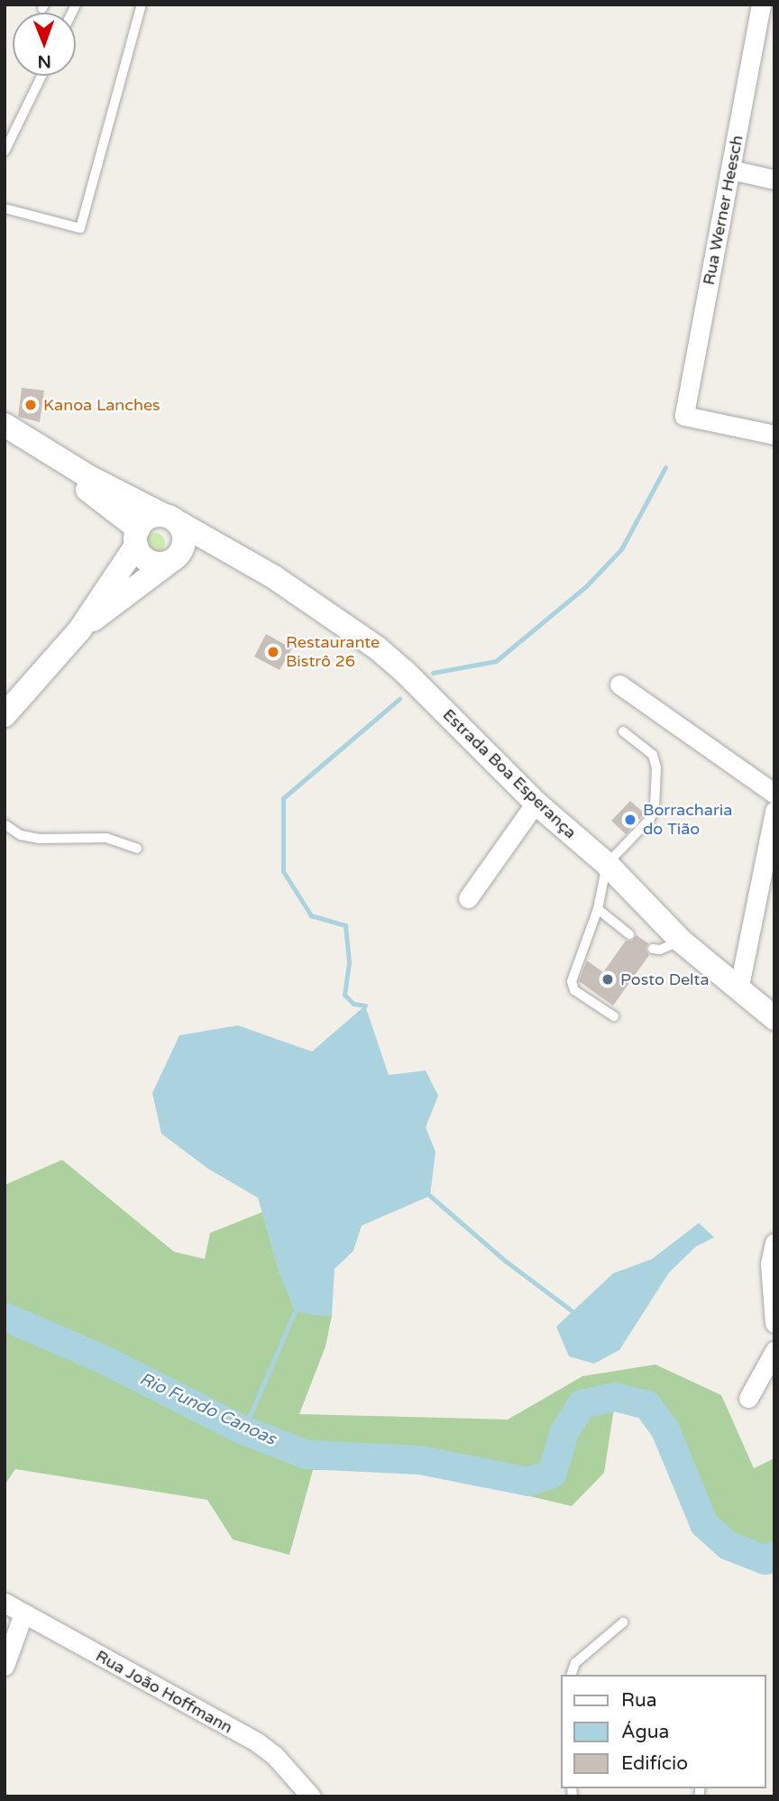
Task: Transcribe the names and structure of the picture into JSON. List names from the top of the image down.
{
  "streets": {
    "street": ["Rua Werner Heesch", "Estrada Boa Esperança", "Rua João Hoffmann"]
  },
  "water": ["Rio Fundo Canoas"],
  "places": [
    "Kanoa Lanches",
    "Restaurante Bistrô 26",
    "Borracharia do Tião",
    "Posto Delta"
  ],
  "legend": ["Rua", "Água", "Edifício"],
  "north": "bottom"
}
